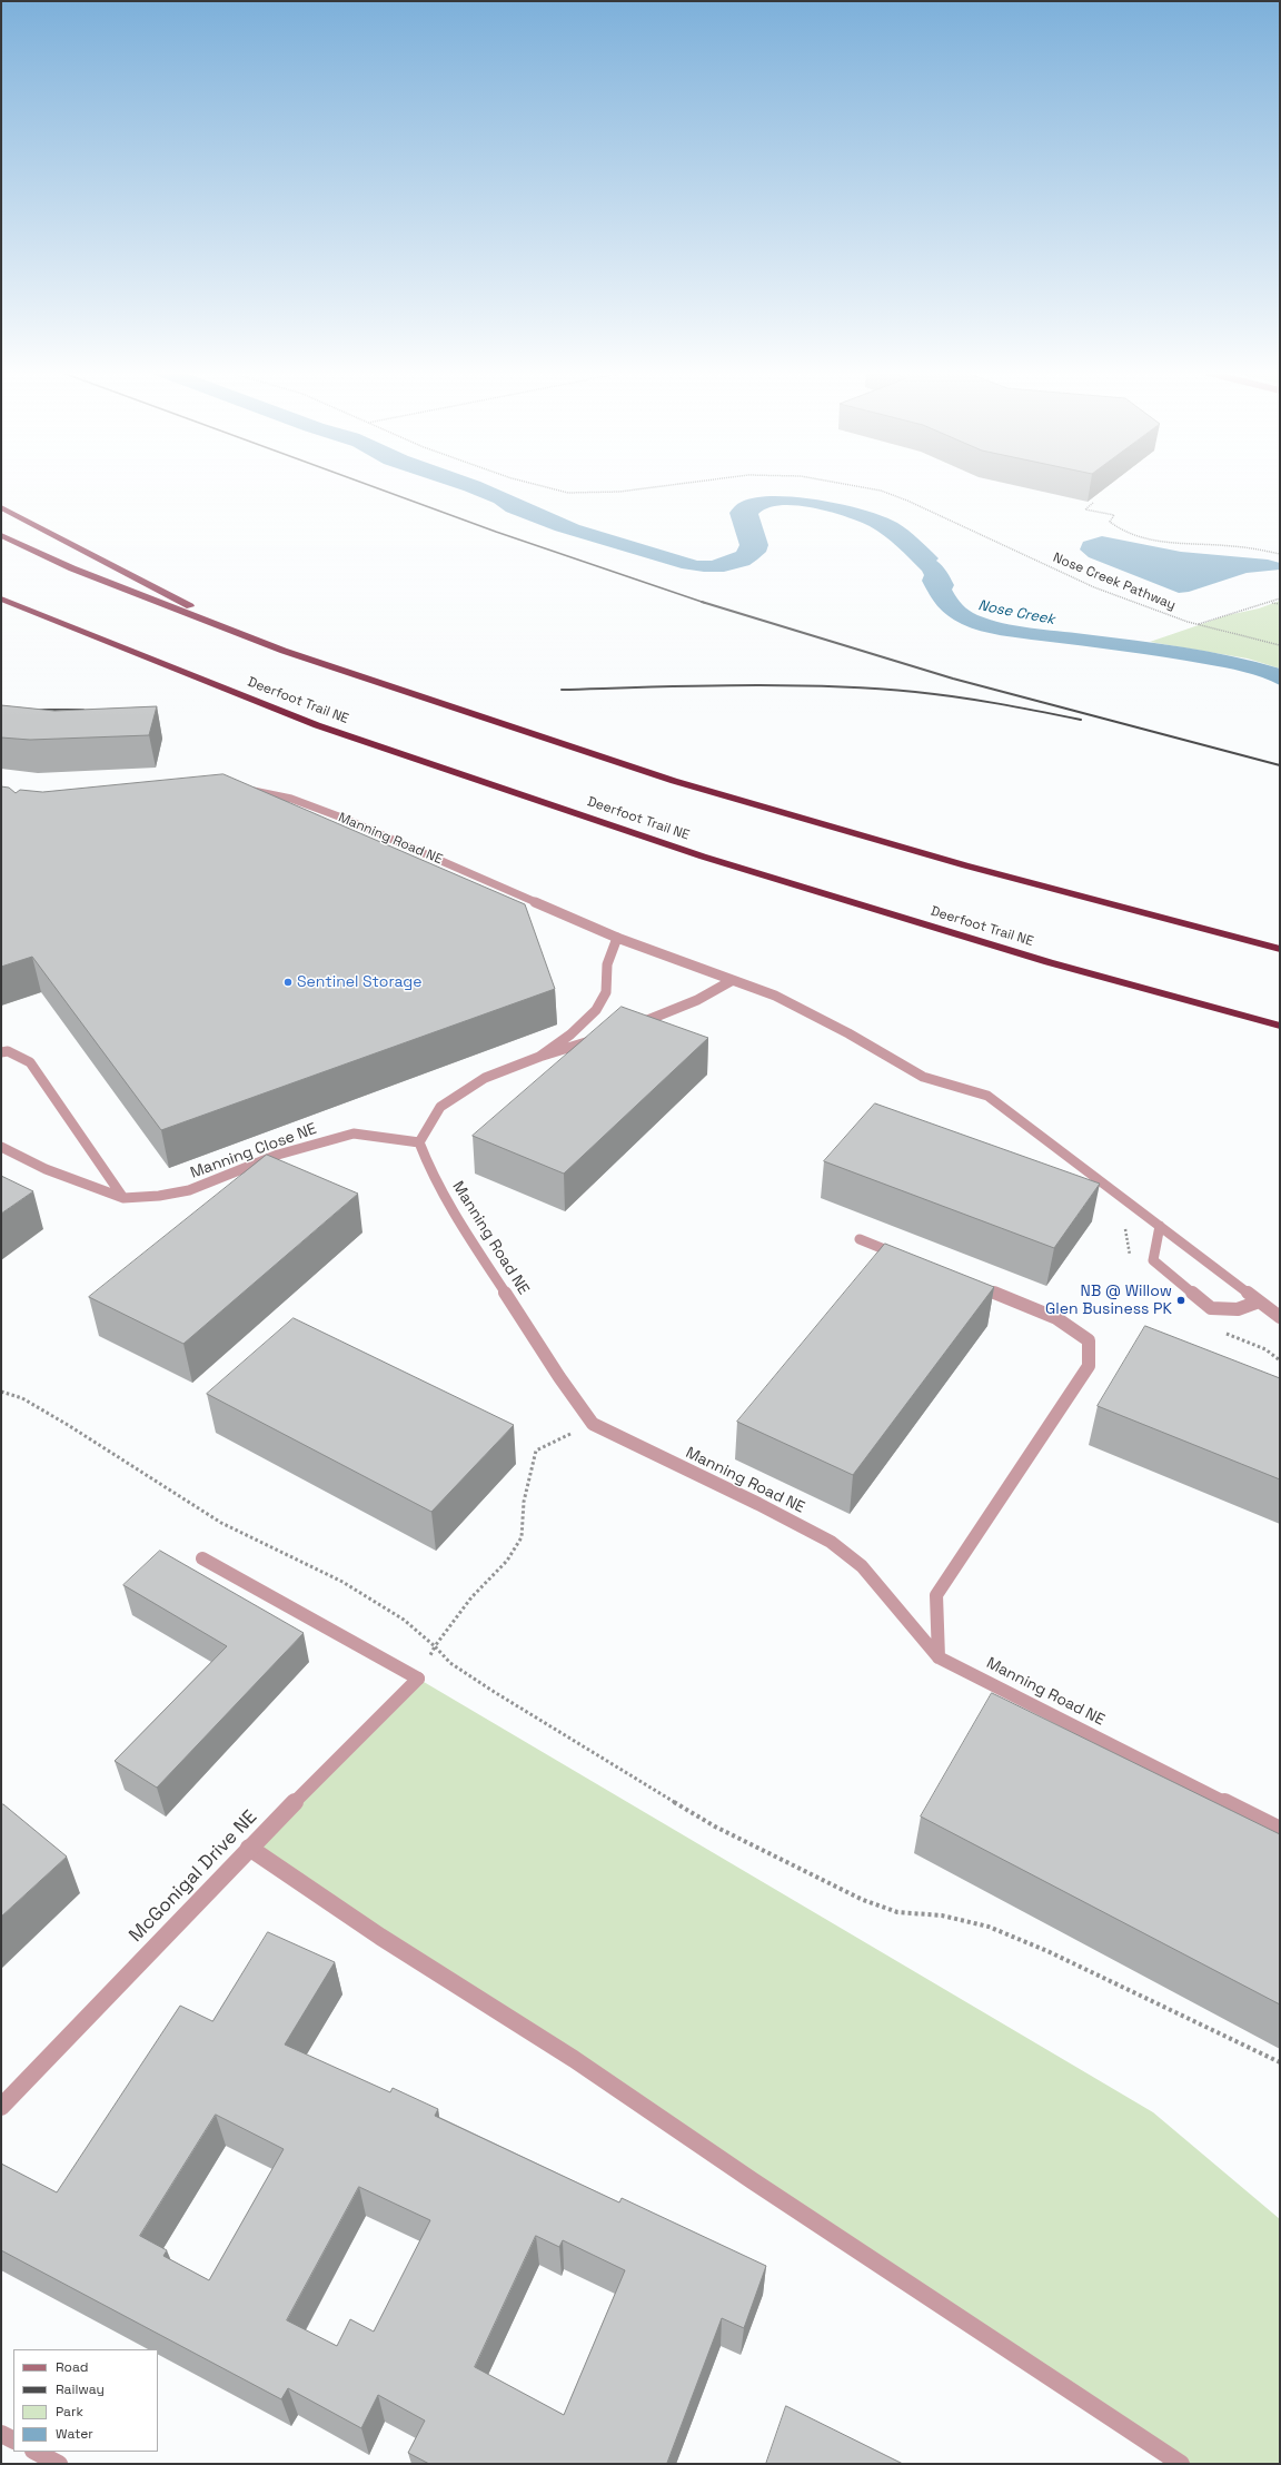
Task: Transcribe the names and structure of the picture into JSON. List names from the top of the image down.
{
  "streets": {
    "highway": ["Deerfoot Trail NE"],
    "street": ["Manning Road NE", "Manning Close NE", "McGonigal Drive NE"],
    "path": ["Nose Creek Pathway"]
  },
  "crossings": [
    ["Manning Road NE", "Manning Close NE"]
  ],
  "water": ["Nose Creek"],
  "places": ["Sentinel Storage", "NB @ Willow Glen Business PK"],
  "legend": [
    "Road",
    "Railway",
    "Park",
    "Water"
  ]
}
